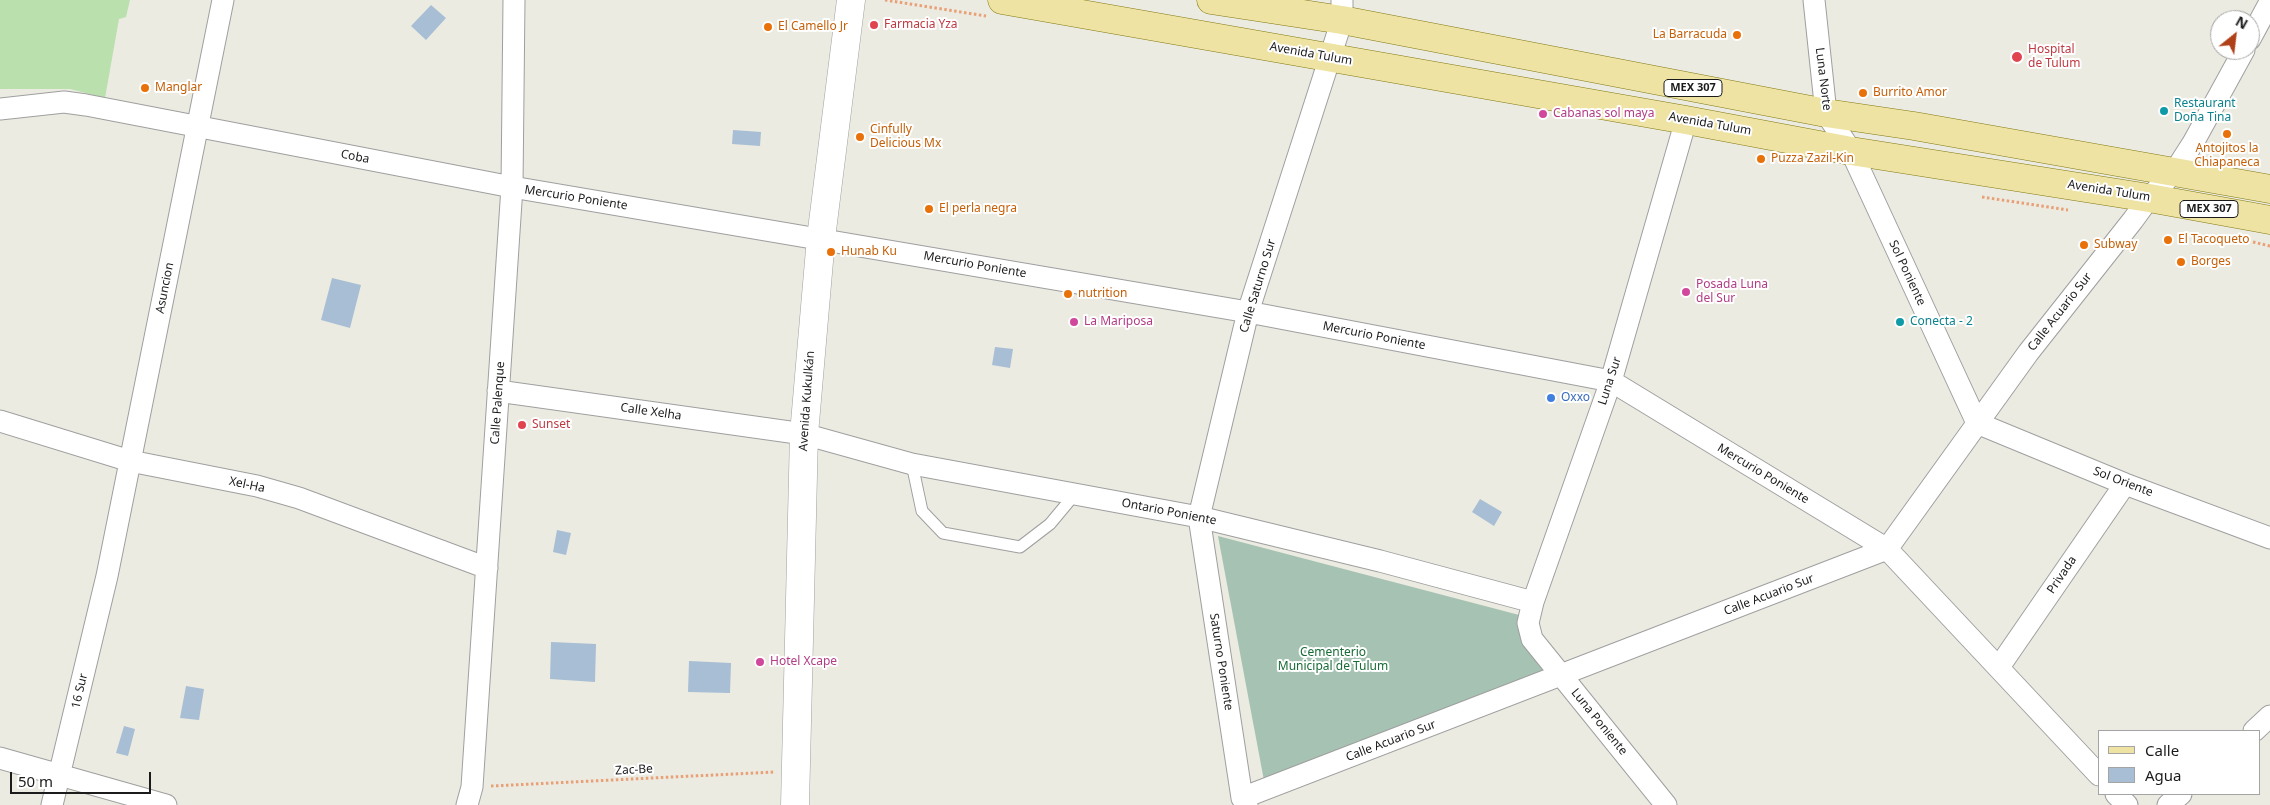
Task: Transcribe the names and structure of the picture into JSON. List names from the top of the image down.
{
  "streets": {
    "main road": ["Avenida Tulum", "MEX 307"],
    "street": [
      "Luna Norte",
      "Coba",
      "Mercurio Poniente",
      "Sol Poniente",
      "Calle Saturno Sur",
      "Asuncion",
      "Calle Acuario Sur",
      "Luna Sur",
      "Avenida Kukulkán",
      "Calle Palenque",
      "Calle Xelha",
      "Sol Oriente",
      "Xel-Ha",
      "Ontario Poniente",
      "Privada",
      "Saturno Poniente",
      "16 Sur",
      "Luna Poniente"
    ],
    "path": ["Zac-Be"]
  },
  "crossings": [
    ["Avenida Tulum", "Luna Norte"],
    ["Avenida Tulum", "Sol Poniente"],
    ["Avenida Tulum", "Calle Saturno Sur"],
    ["Avenida Tulum", "Calle Acuario Sur"],
    ["Avenida Tulum", "Luna Sur"],
    ["Luna Norte", "MEX 307"],
    ["Luna Norte", "Sol Poniente"],
    ["MEX 307", "Calle Saturno Sur"],
    ["MEX 307", "Calle Acuario Sur"],
    ["Coba", "Mercurio Poniente"],
    ["Coba", "Asuncion"],
    ["Coba", "Calle Palenque"],
    ["Mercurio Poniente", "Calle Saturno Sur"],
    ["Mercurio Poniente", "Calle Acuario Sur"],
    ["Mercurio Poniente", "Luna Sur"],
    ["Mercurio Poniente", "Avenida Kukulkán"],
    ["Mercurio Poniente", "Calle Palenque"],
    ["Mercurio Poniente", "Privada"],
    ["Sol Poniente", "Calle Acuario Sur"],
    ["Sol Poniente", "Sol Oriente"],
    ["Calle Saturno Sur", "Ontario Poniente"],
    ["Calle Saturno Sur", "Saturno Poniente"],
    ["Asuncion", "Xel-Ha"],
    ["Asuncion", "16 Sur"],
    ["Calle Acuario Sur", "Sol Oriente"],
    ["Calle Acuario Sur", "Saturno Poniente"],
    ["Calle Acuario Sur", "Luna Poniente"],
    ["Luna Sur", "Ontario Poniente"],
    ["Luna Sur", "Luna Poniente"],
    ["Avenida Kukulkán", "Calle Xelha"],
    ["Avenida Kukulkán", "Ontario Poniente"],
    ["Avenida Kukulkán", "Zac-Be"],
    ["Calle Palenque", "Calle Xelha"],
    ["Calle Palenque", "Xel-Ha"],
    ["Calle Palenque", "Zac-Be"],
    ["Calle Xelha", "Ontario Poniente"],
    ["Sol Oriente", "Privada"],
    ["Ontario Poniente", "Saturno Poniente"]
  ],
  "parks": ["Cementerio Municipal de Tulum"],
  "places": [
    "Farmacia Yza",
    "El Camello Jr",
    "La Barracuda",
    "Hospital de Tulum",
    "Manglar",
    "Burrito Amor",
    "Restaurant Doña Tina",
    "Cabanas sol maya",
    "Antojitos la Chiapaneca",
    "Cinfully Delicious Mx",
    "Puzza Zazil-Kin",
    "El perla negra",
    "El Tacoqueto",
    "Subway",
    "Hunab Ku",
    "Borges",
    "Posada Luna del Sur",
    "nutrition",
    "La Mariposa",
    "Conecta - 2",
    "Oxxo",
    "Sunset",
    "Hotel Xcape"
  ],
  "legend": ["Calle", "Agua"],
  "scale_bar": "50 m",
  "north": "top right"
}
